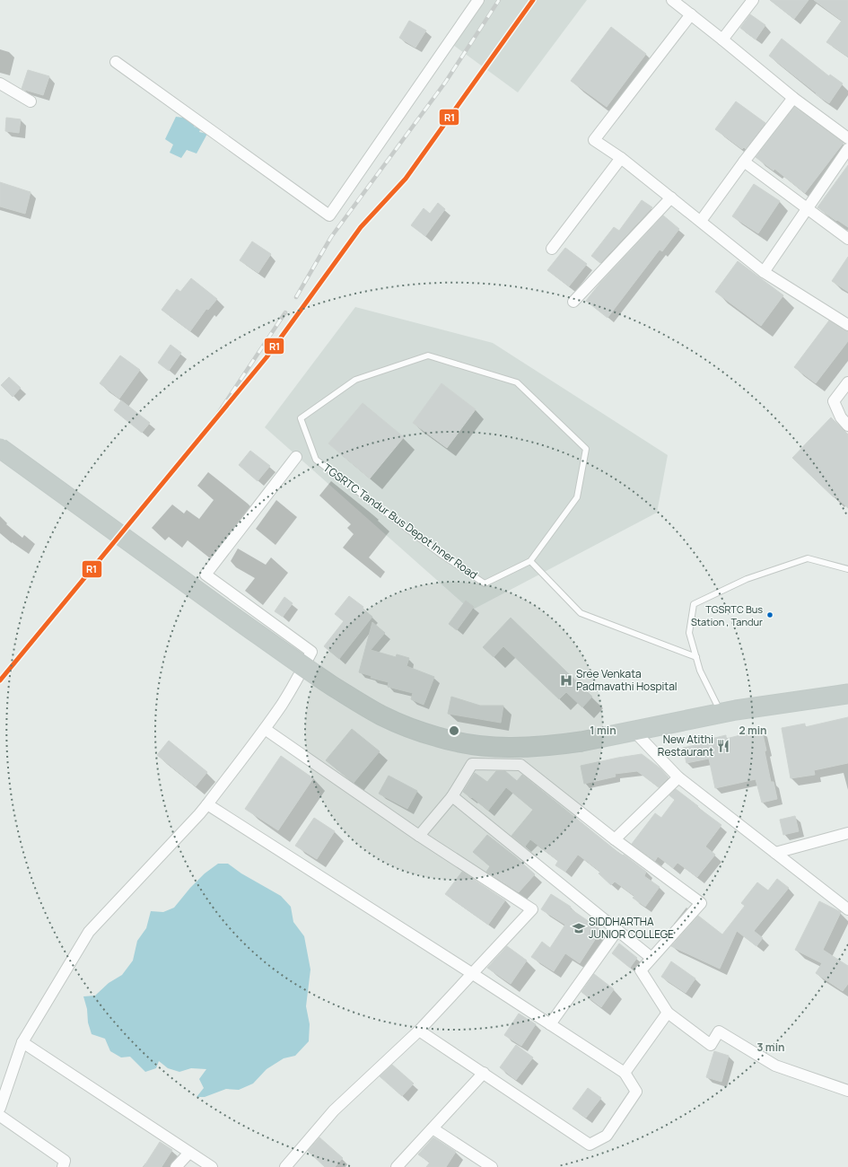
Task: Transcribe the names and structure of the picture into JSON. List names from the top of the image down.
{
  "streets": {
    "lane": ["TGSRTC Tandur Bus Depot Inner Road"]
  },
  "places": {
    "other": ["TGSRTC Bus Station , Tandur"],
    "hospital": ["Sree Venkata Padmavathi Hospital"],
    "restaurant": ["New Atithi Restaurant"],
    "school or university": ["SIDDHARTHA JUNIOR COLLEGE"]
  },
  "lines": ["transit line R1"],
  "rings": ["1 min", "2 min", "3 min"]
}
